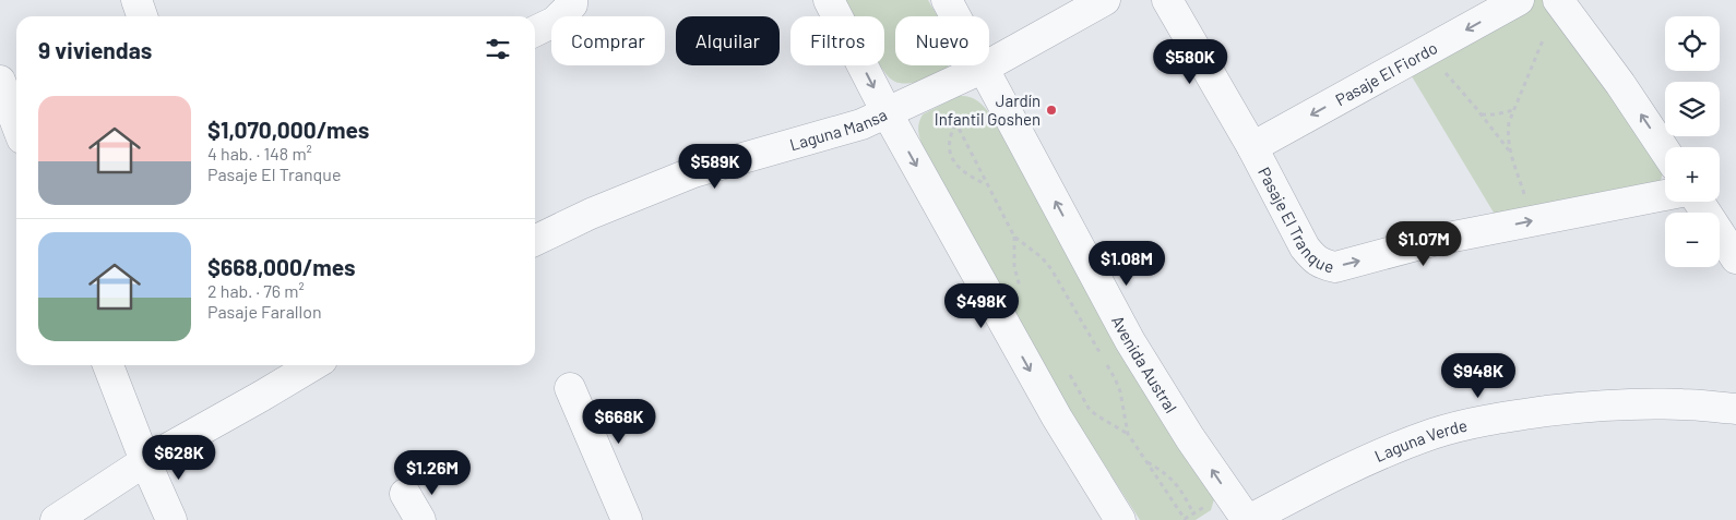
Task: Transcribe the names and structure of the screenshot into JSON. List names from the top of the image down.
{
  "streets": {
    "street": [
      "Pasaje El Fiordo",
      "Laguna Mansa",
      "Pasaje El Tranque",
      "Avenida Austral",
      "Laguna Verde"
    ]
  },
  "crossings": [
    ["Pasaje El Fiordo", "Pasaje El Tranque"],
    ["Laguna Mansa", "Avenida Austral"],
    ["Avenida Austral", "Laguna Verde"]
  ],
  "one_way": ["Pasaje El Fiordo", "Pasaje El Tranque"],
  "places": ["Jardín Infantil Goshen"],
  "page": {
    "map_buttons": ["+", "−"],
    "chip": [
      "Comprar",
      "Alquilar",
      "Filtros",
      "Nuevo"
    ],
    "heading": "9 viviendas",
    "price": [
      "$580K",
      "$589K",
      "$1.07M",
      "$1.08M",
      "$498K",
      "$948K",
      "$668K",
      "$628K",
      "$1.26M"
    ],
    "list": [
      {
        "name": "$1,070,000/mes",
        "note": "4 hab. · 148 m² · Pasaje El Tranque"
      },
      {
        "name": "$668,000/mes",
        "note": "2 hab. · 76 m² · Pasaje Farallon"
      }
    ]
  }
}
